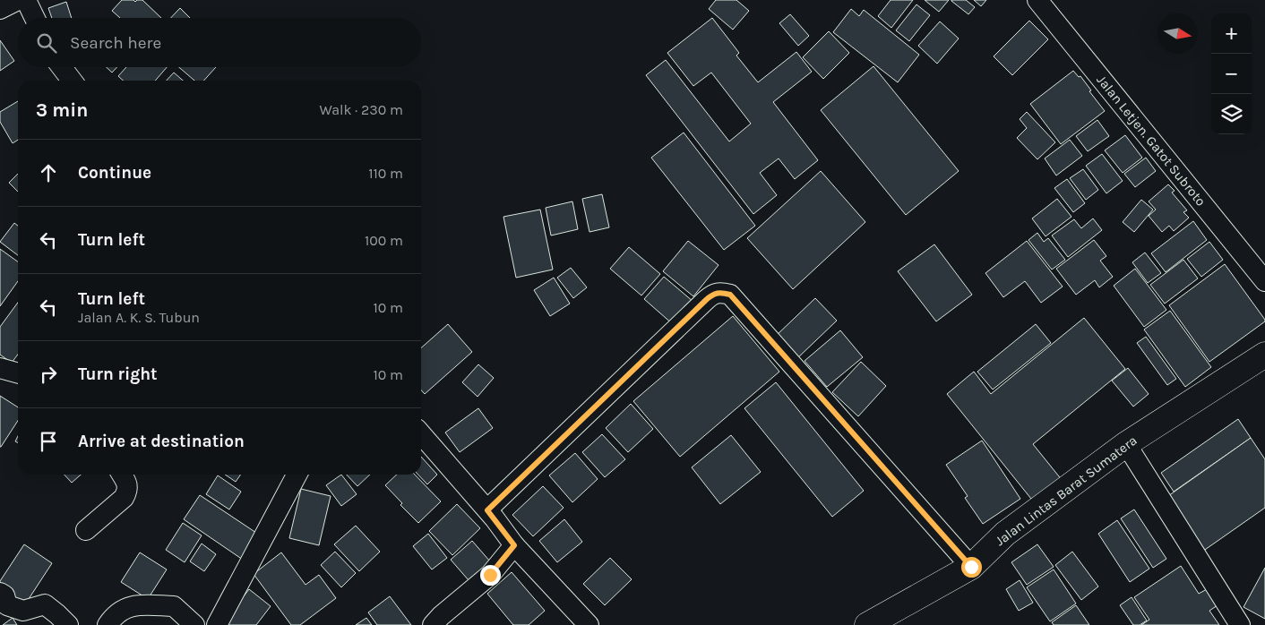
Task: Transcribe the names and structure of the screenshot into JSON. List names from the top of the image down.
{
  "streets": {
    "highway": ["Jalan Lintas Barat Sumatera"],
    "street": ["Jalan Letjen. Gatot Subroto"]
  },
  "north": "right",
  "page": {
    "map_buttons": ["+", "−"],
    "search": "Search here",
    "heading": ["3 min", "Walk · 230 m"],
    "list": [
      ["Continue", "110 m"],
      ["Turn left", "100 m"],
      ["Turn left", "Jalan A. K. S. Tubun", "10 m"],
      ["Turn right", "10 m"],
      "Arrive at destination"
    ]
  }
}
